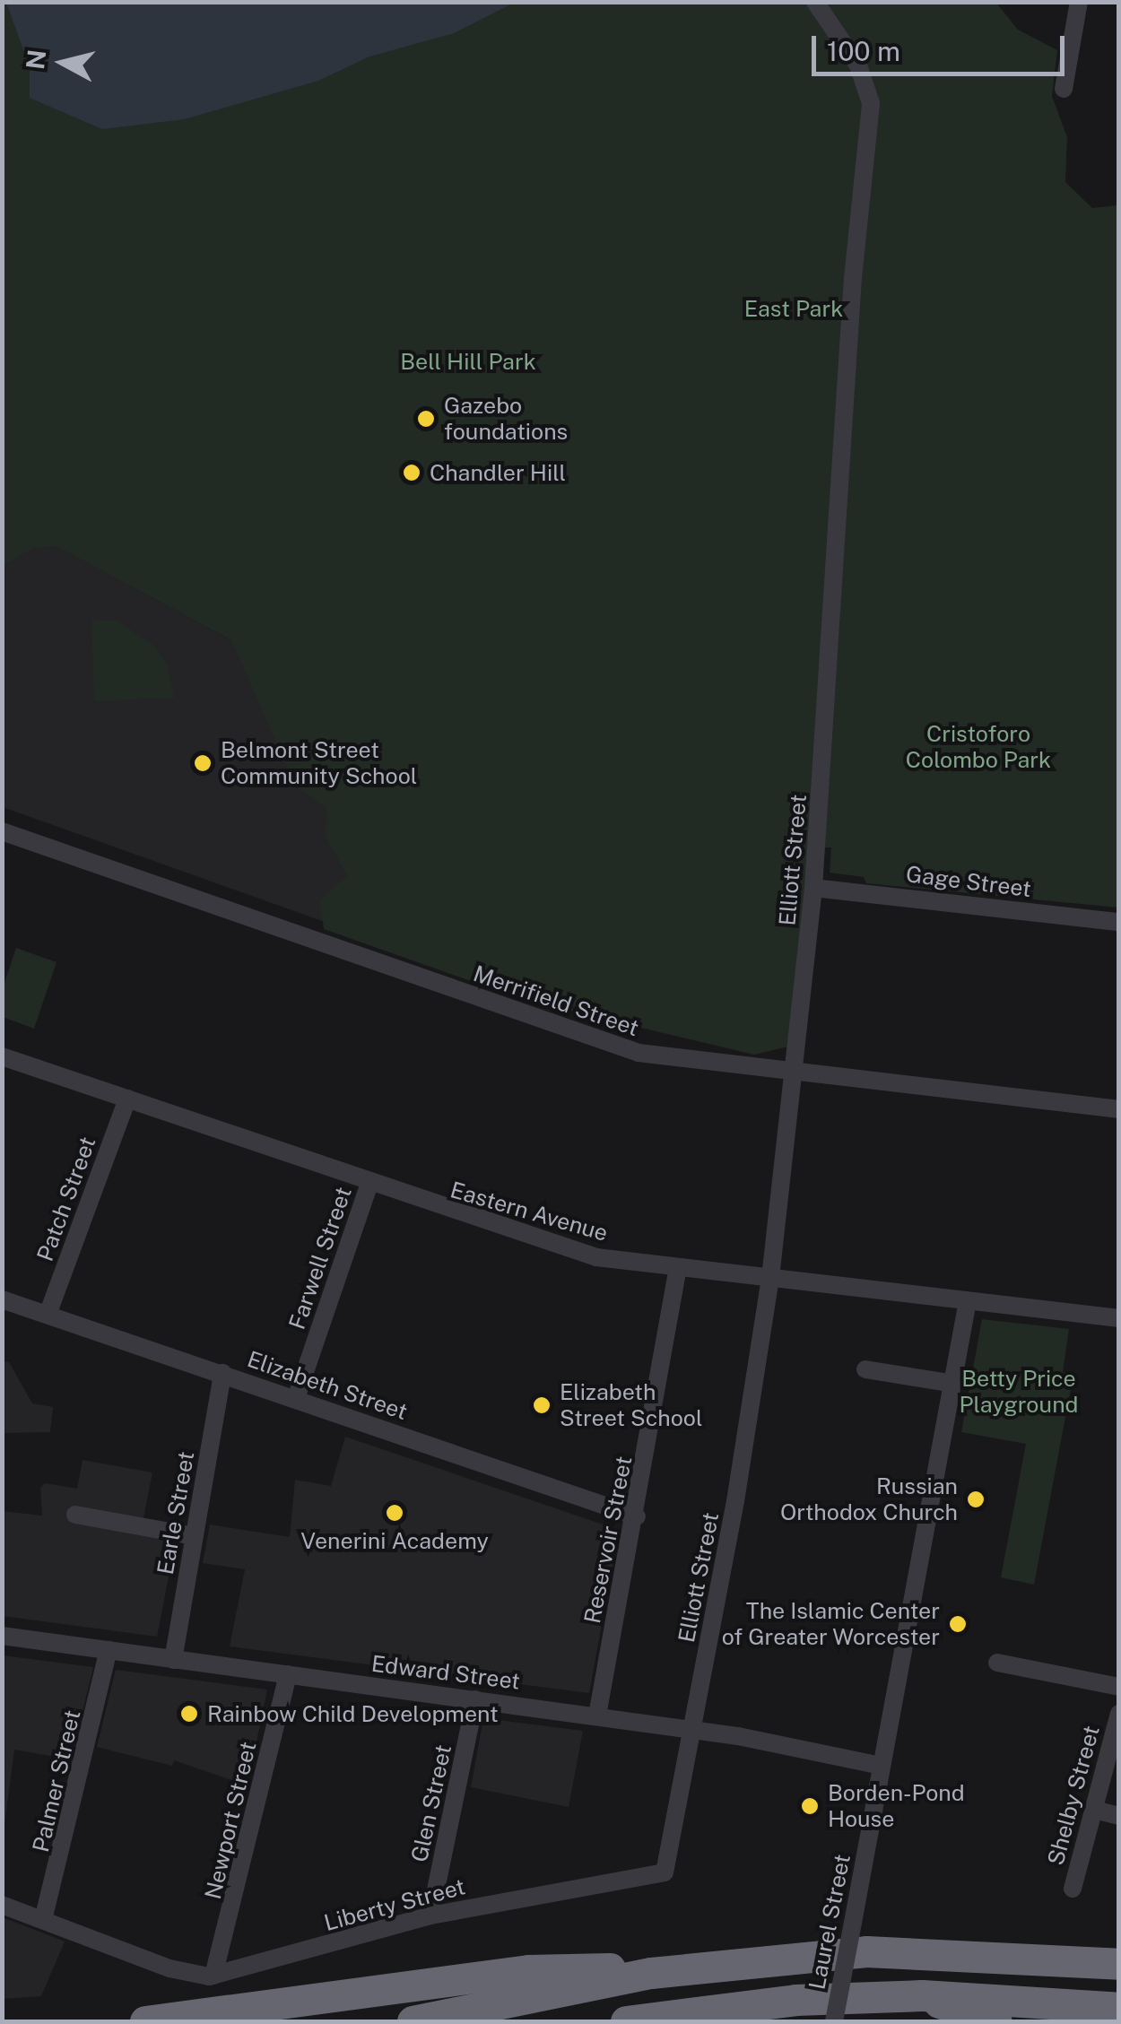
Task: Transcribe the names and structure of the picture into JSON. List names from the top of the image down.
{
  "streets": {
    "street": [
      "Elliott Street",
      "Gage Street",
      "Merrifield Street",
      "Patch Street",
      "Eastern Avenue",
      "Farwell Street",
      "Elizabeth Street",
      "Earle Street",
      "Reservoir Street",
      "Edward Street",
      "Palmer Street",
      "Shelby Street",
      "Glen Street",
      "Newport Street",
      "Liberty Street",
      "Laurel Street"
    ]
  },
  "crossings": [
    ["Elliott Street", "Gage Street"],
    ["Elliott Street", "Merrifield Street"],
    ["Elliott Street", "Eastern Avenue"],
    ["Elliott Street", "Edward Street"],
    ["Elliott Street", "Liberty Street"],
    ["Patch Street", "Eastern Avenue"],
    ["Patch Street", "Elizabeth Street"],
    ["Eastern Avenue", "Farwell Street"],
    ["Eastern Avenue", "Reservoir Street"],
    ["Eastern Avenue", "Laurel Street"],
    ["Farwell Street", "Elizabeth Street"],
    ["Elizabeth Street", "Earle Street"],
    ["Elizabeth Street", "Reservoir Street"],
    ["Earle Street", "Edward Street"],
    ["Reservoir Street", "Edward Street"],
    ["Edward Street", "Palmer Street"],
    ["Edward Street", "Glen Street"],
    ["Edward Street", "Newport Street"],
    ["Edward Street", "Liberty Street"],
    ["Edward Street", "Laurel Street"],
    ["Palmer Street", "Liberty Street"],
    ["Glen Street", "Liberty Street"],
    ["Newport Street", "Liberty Street"]
  ],
  "parks": [
    "East Park",
    "Bell Hill Park",
    "Cristoforo Colombo Park",
    "Betty Price Playground"
  ],
  "places": [
    "Gazebo foundations",
    "Chandler Hill",
    "Belmont Street Community School",
    "Elizabeth Street School",
    "Russian Orthodox Church",
    "Venerini Academy",
    "The Islamic Center of Greater Worcester",
    "Rainbow Child Development",
    "Borden-Pond House"
  ],
  "scale_bar": "100 m",
  "north": "left"
}
